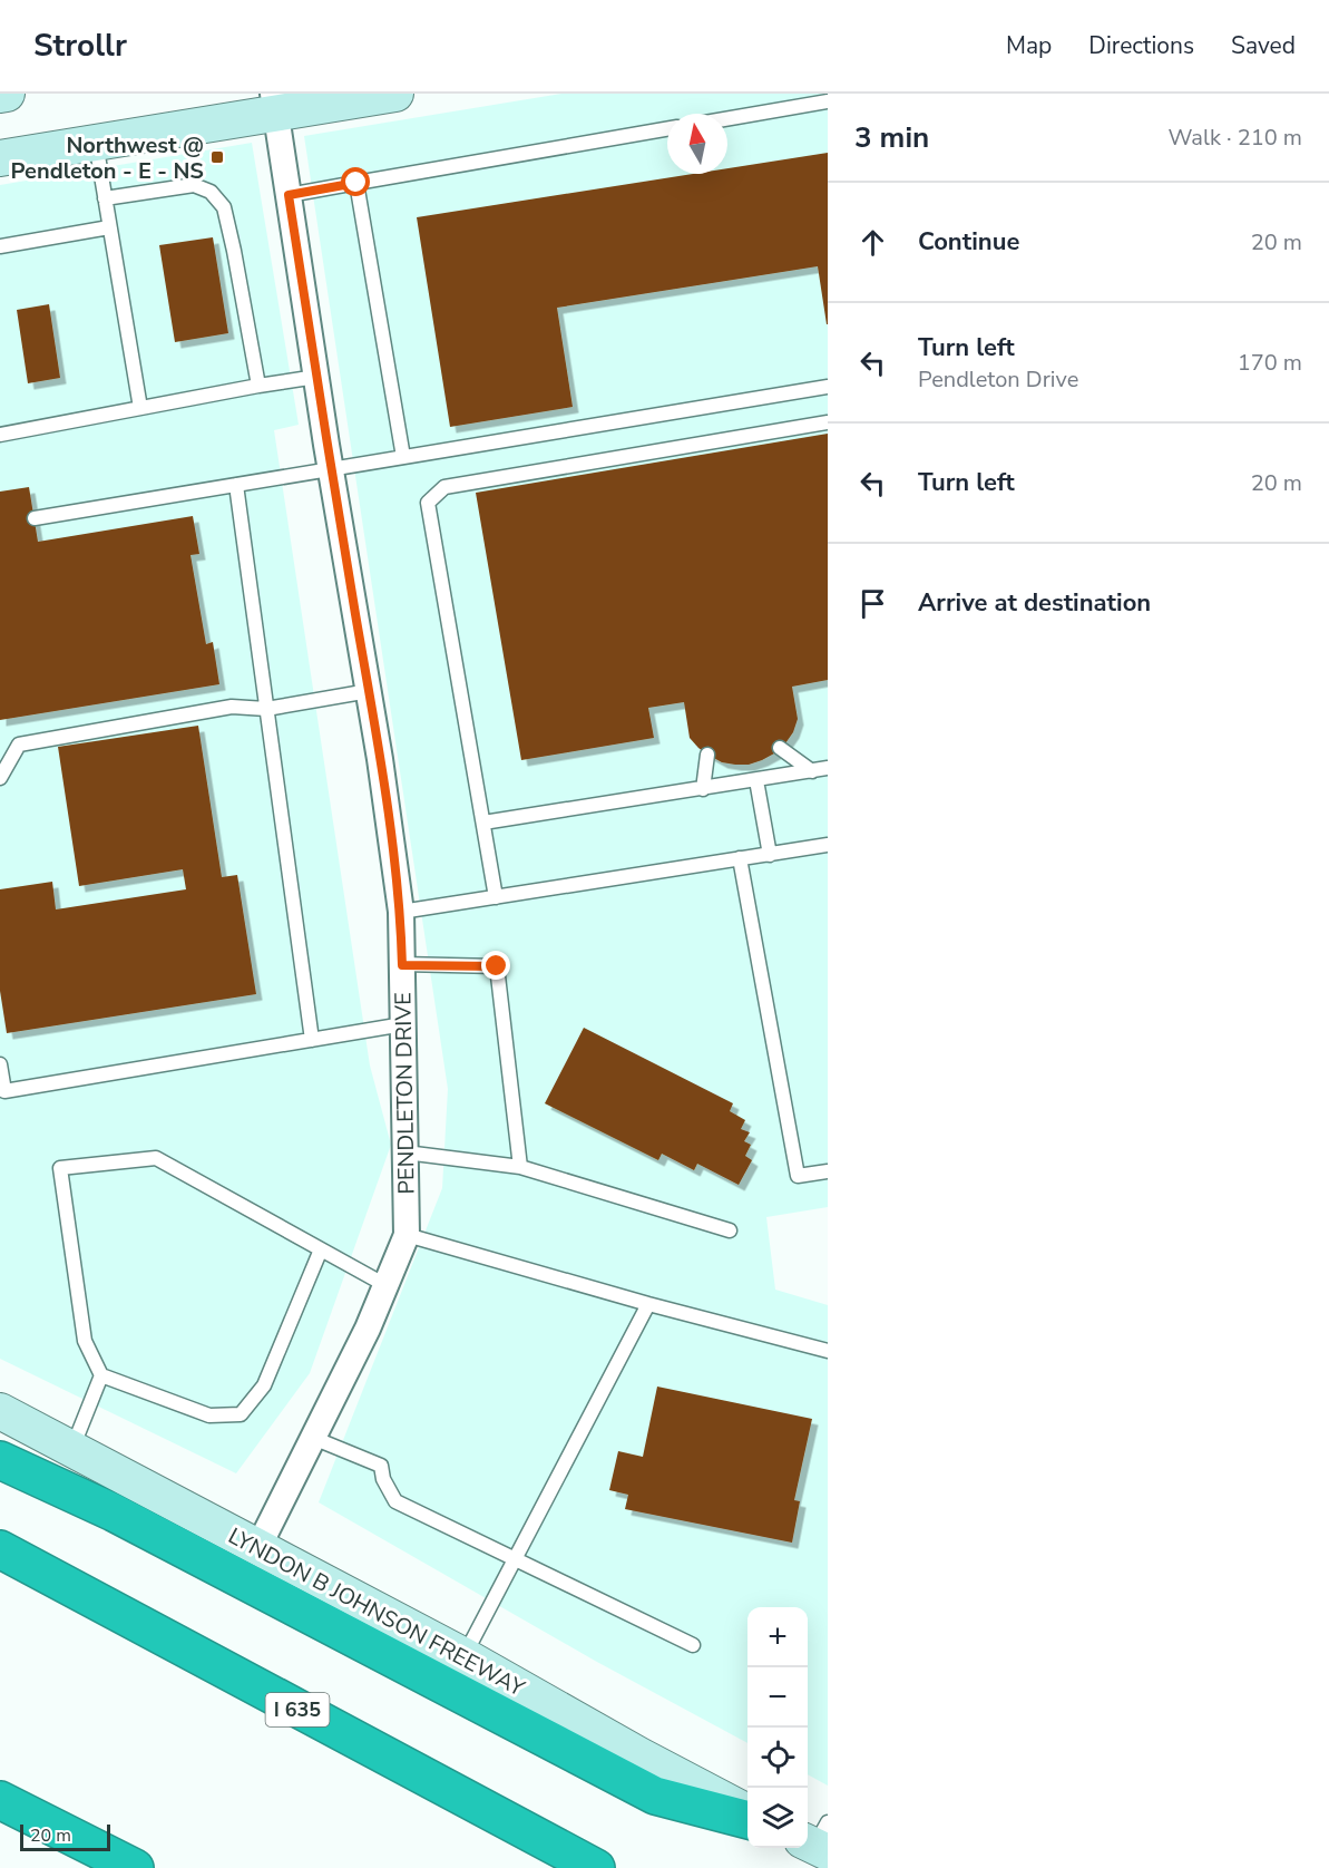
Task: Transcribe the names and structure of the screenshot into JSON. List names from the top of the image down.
{
  "streets": {
    "highway": ["I 635"],
    "main road": ["LYNDON B JOHNSON FREEWAY"],
    "street": ["PENDLETON DRIVE"]
  },
  "crossings": [
    ["PENDLETON DRIVE", "LYNDON B JOHNSON FREEWAY"]
  ],
  "places": {
    "transit": ["Northwest @ Pendleton - E - NS"]
  },
  "scale_bar": "20 m",
  "north": "top",
  "page": {
    "header": "Strollr",
    "nav": ["Map", "Directions", "Saved"],
    "heading": ["3 min", "Walk · 210 m"],
    "list": [
      ["Continue", "20 m"],
      ["Turn left", "Pendleton Drive", "170 m"],
      ["Turn left", "20 m"],
      "Arrive at destination"
    ],
    "map_buttons": ["+", "−"],
    "scale": "20 m"
  }
}
